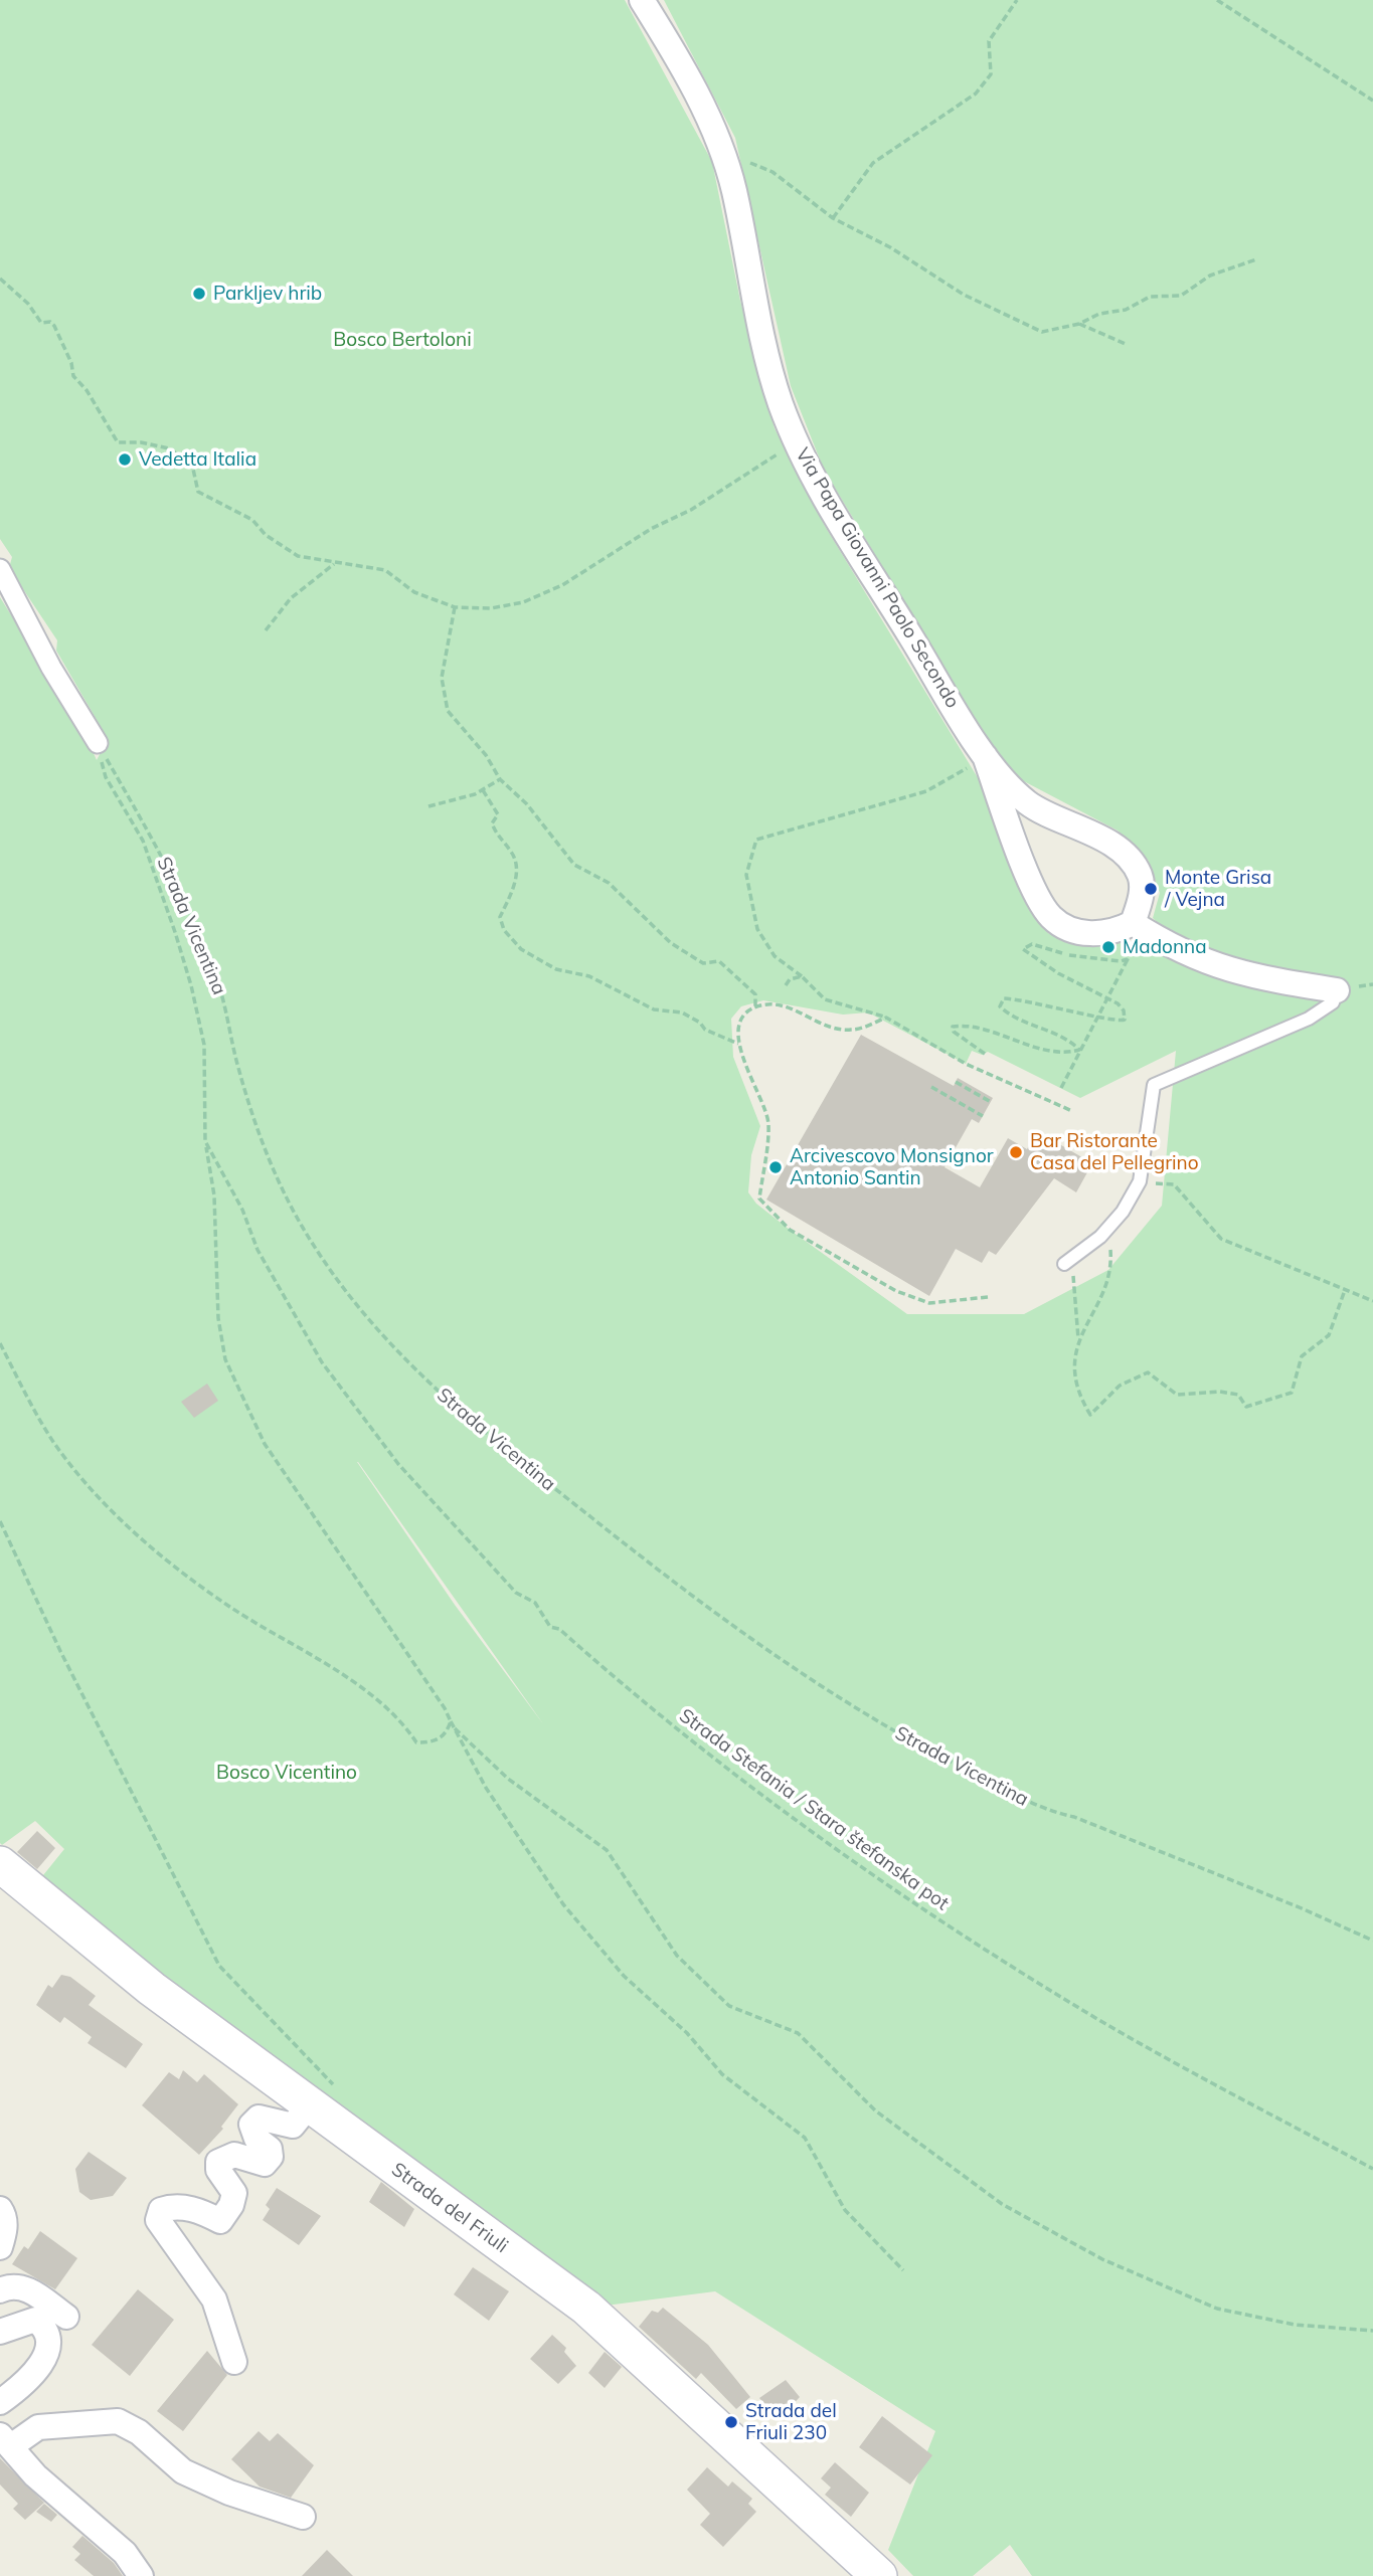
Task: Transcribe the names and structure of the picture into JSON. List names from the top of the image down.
{
  "streets": {
    "main road": ["Strada del Friuli"],
    "street": ["Via Papa Giovanni Paolo Secondo"],
    "path": ["Strada Vicentina", "Strada Stefania / Stara štefanska pot"]
  },
  "crossings": [
    ["Strada Vicentina", "Strada Stefania / Stara štefanska pot"]
  ],
  "parks": ["Bosco Bertoloni", "Bosco Vicentino"],
  "places": [
    "Parkljev hrib",
    "Vedetta Italia",
    "Monte Grisa / Vejna",
    "Madonna",
    "Bar Ristorante Casa del Pellegrino",
    "Arcivescovo Monsignor Antonio Santin",
    "Strada del Friuli 230"
  ]
}
